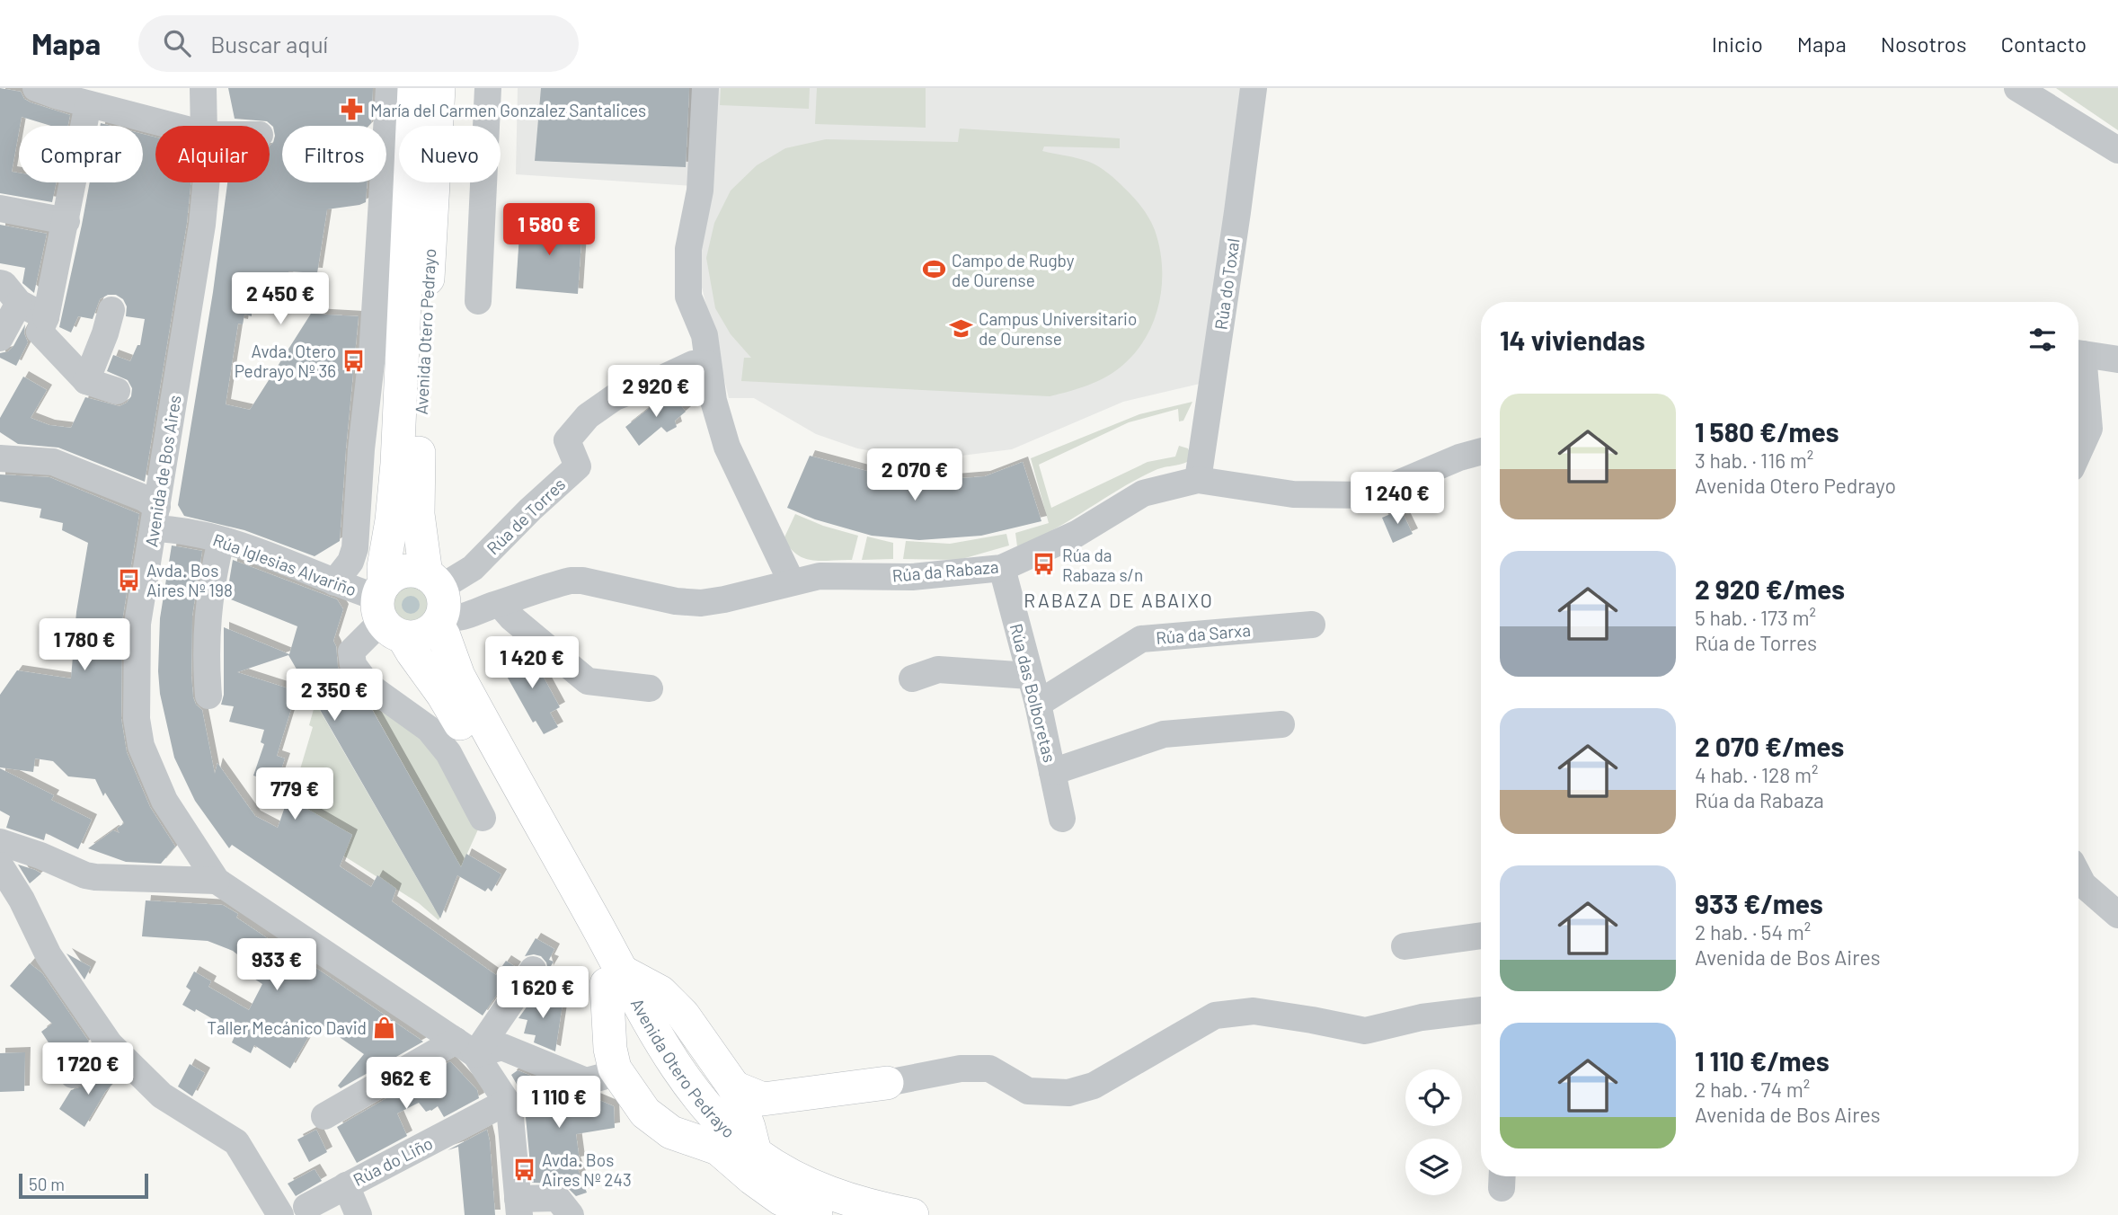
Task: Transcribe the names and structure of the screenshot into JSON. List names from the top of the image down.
{
  "streets": {
    "main road": ["Avenida Otero Pedrayo"],
    "street": [
      "Rúa do Toxal",
      "Avenida de Bos Aires",
      "Rúa de Torres",
      "Rúa Iglesias Alvariño",
      "Rúa da Rabaza",
      "Rúa da Sarxa",
      "Rúa das Bolboretas",
      "Rúa do Liño"
    ]
  },
  "crossings": [
    ["Rúa do Toxal", "Rúa da Rabaza"],
    ["Avenida Otero Pedrayo", "Rúa de Torres"],
    ["Avenida Otero Pedrayo", "Rúa Iglesias Alvariño"],
    ["Avenida de Bos Aires", "Rúa Iglesias Alvariño"],
    ["Avenida de Bos Aires", "Rúa do Liño"],
    ["Rúa da Rabaza", "Rúa das Bolboretas"],
    ["Rúa da Sarxa", "Rúa das Bolboretas"]
  ],
  "districts": ["RABAZA DE ABAIXO"],
  "places": {
    "pharmacy": ["María del Carmen Gonzalez Santalices"],
    "sports": ["Campo de Rugby de Ourense"],
    "school or university": ["Campus Universitario de Ourense"],
    "bus stop": [
      "Avda. Otero Pedrayo Nº 36",
      "Rúa da Rabaza s/n",
      "Avda. Bos Aires Nº 198",
      "Avda. Bos Aires Nº 243"
    ],
    "shop": ["Taller Mecánico David"]
  },
  "scale_bar": "50 m",
  "page": {
    "header": "Mapa",
    "search": "Buscar aquí",
    "nav": [
      "Inicio",
      "Mapa",
      "Nosotros",
      "Contacto"
    ],
    "chip": [
      "Comprar",
      "Alquilar",
      "Filtros",
      "Nuevo"
    ],
    "price": [
      "1 580 €",
      "2 450 €",
      "2 920 €",
      "2 070 €",
      "1 240 €",
      "1 780 €",
      "1 420 €",
      "2 350 €",
      "779 €",
      "933 €",
      "1 620 €",
      "1 720 €",
      "962 €",
      "1 110 €"
    ],
    "heading": "14 viviendas",
    "list": [
      {
        "name": "1 580 €/mes",
        "note": "3 hab. · 116 m² · Avenida Otero Pedrayo"
      },
      {
        "name": "2 920 €/mes",
        "note": "5 hab. · 173 m² · Rúa de Torres"
      },
      {
        "name": "2 070 €/mes",
        "note": "4 hab. · 128 m² · Rúa da Rabaza"
      },
      {
        "name": "933 €/mes",
        "note": "2 hab. · 54 m² · Avenida de Bos Aires"
      },
      {
        "name": "1 110 €/mes",
        "note": "2 hab. · 74 m² · Avenida de Bos Aires"
      }
    ],
    "scale": "50 m"
  }
}
